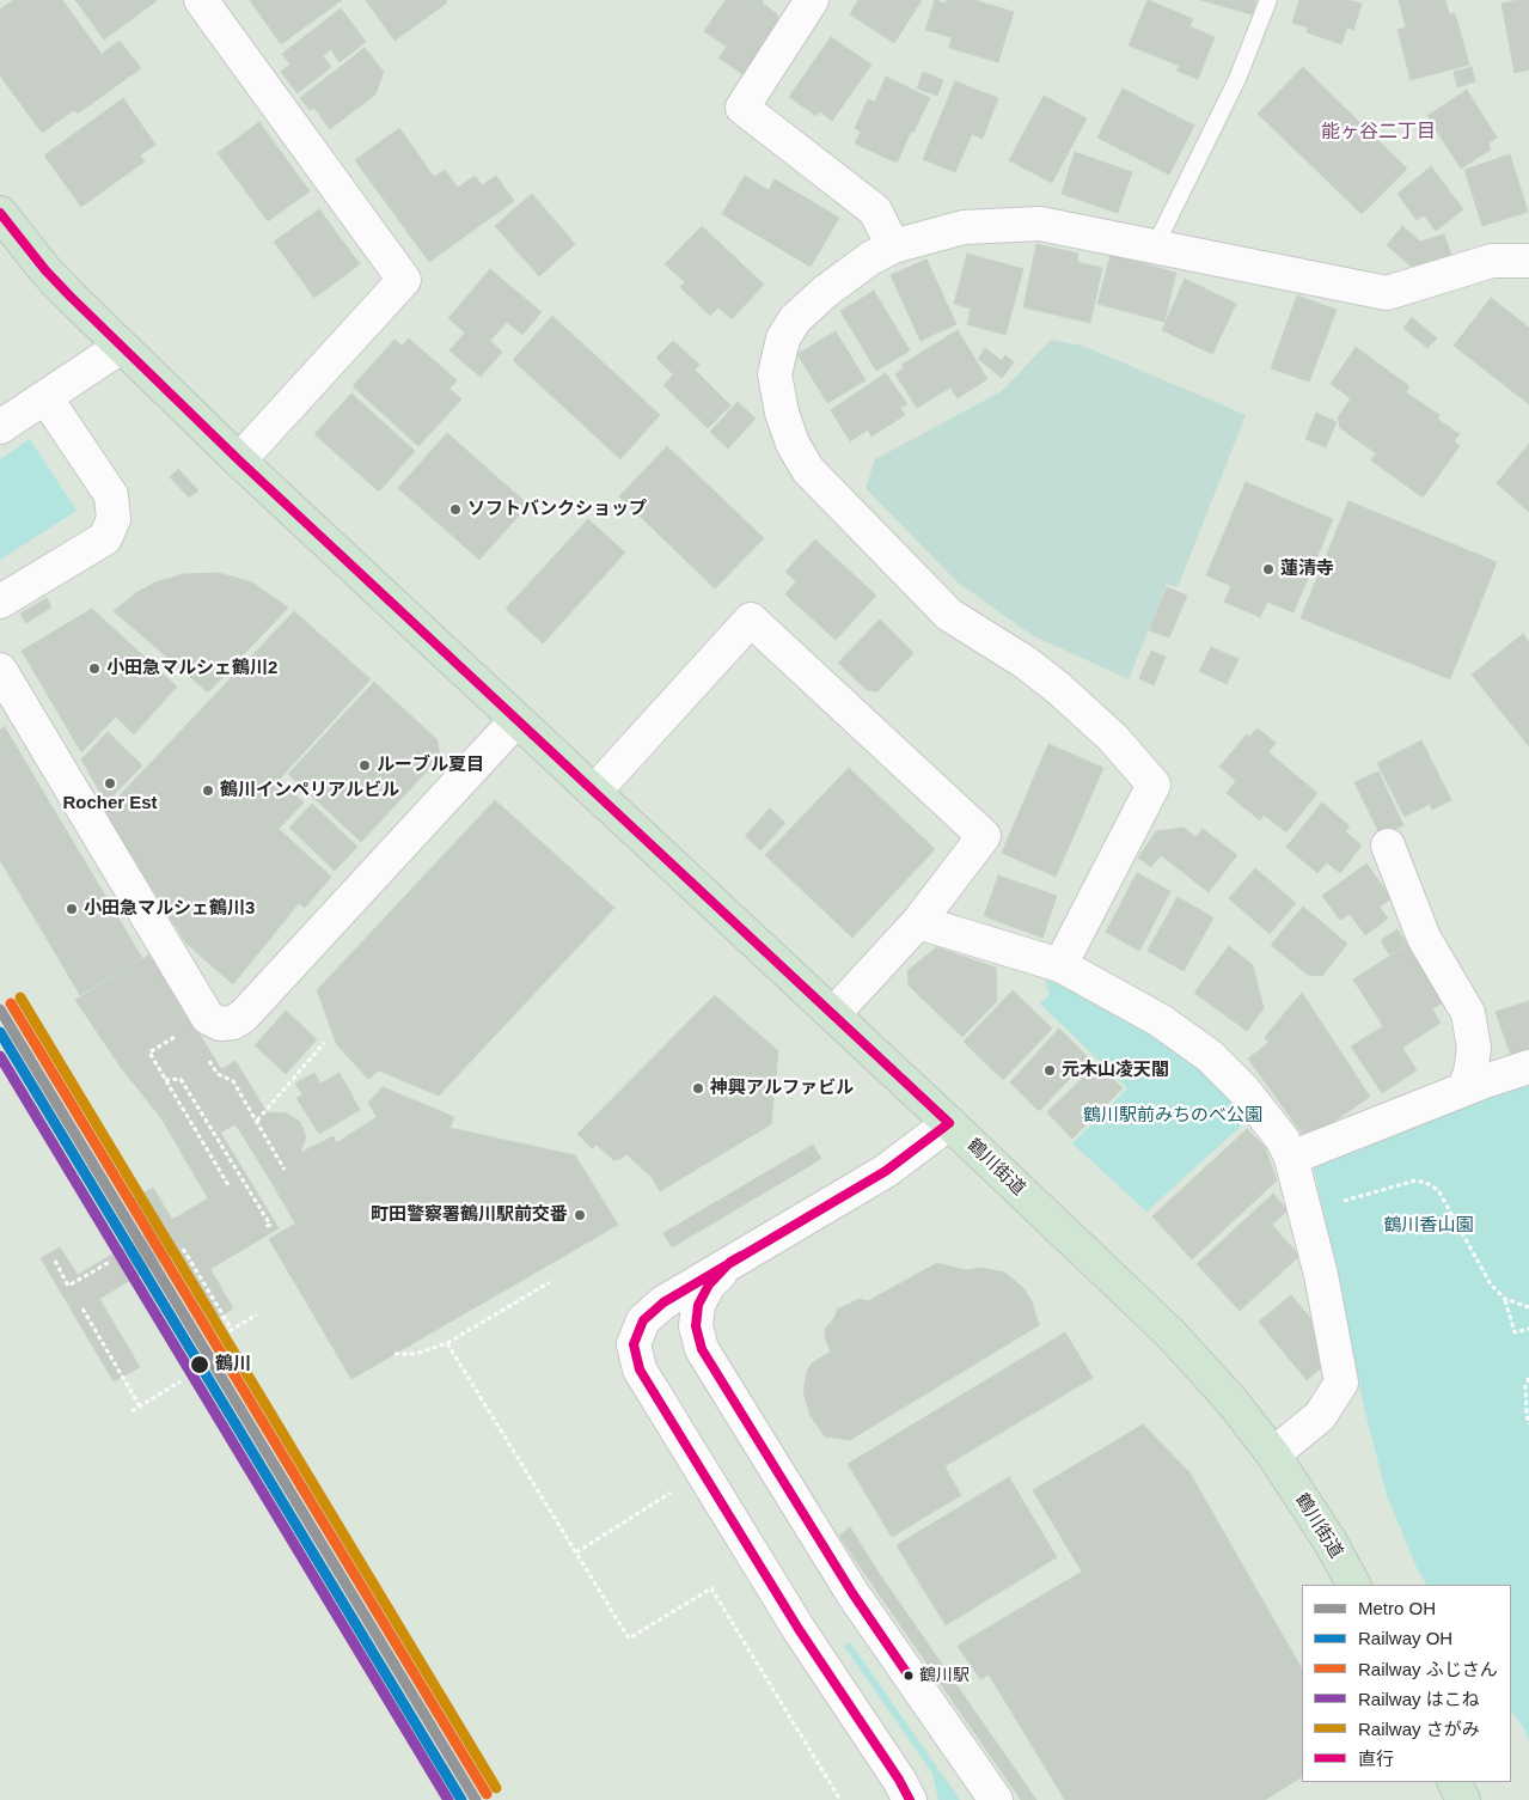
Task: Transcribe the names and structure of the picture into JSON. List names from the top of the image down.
{
  "streets": {
    "main road": ["鶴川街道"]
  },
  "districts": ["能ヶ谷二丁目"],
  "parks": ["鶴川駅前みちのべ公園", "鶴川香山園"],
  "places": [
    "ソフトバンクショップ",
    "蓮清寺",
    "小田急マルシェ鶴川2",
    "ルーブル夏目",
    "Rocher Est",
    "鶴川インペリアルビル",
    "小田急マルシェ鶴川3",
    "元木山凌天閣",
    "神興アルファビル",
    "町田警察署鶴川駅前交番",
    "鶴川",
    "鶴川駅"
  ],
  "lines": [
    "transit line 直行",
    "rail line さがみ",
    "rail line ふじさん",
    "metro line OH",
    "rail line OH",
    "rail line はこね"
  ],
  "legend": [
    "Metro OH",
    "Railway OH",
    "Railway ふじさん",
    "Railway はこね",
    "Railway さがみ",
    "直行"
  ]
}
